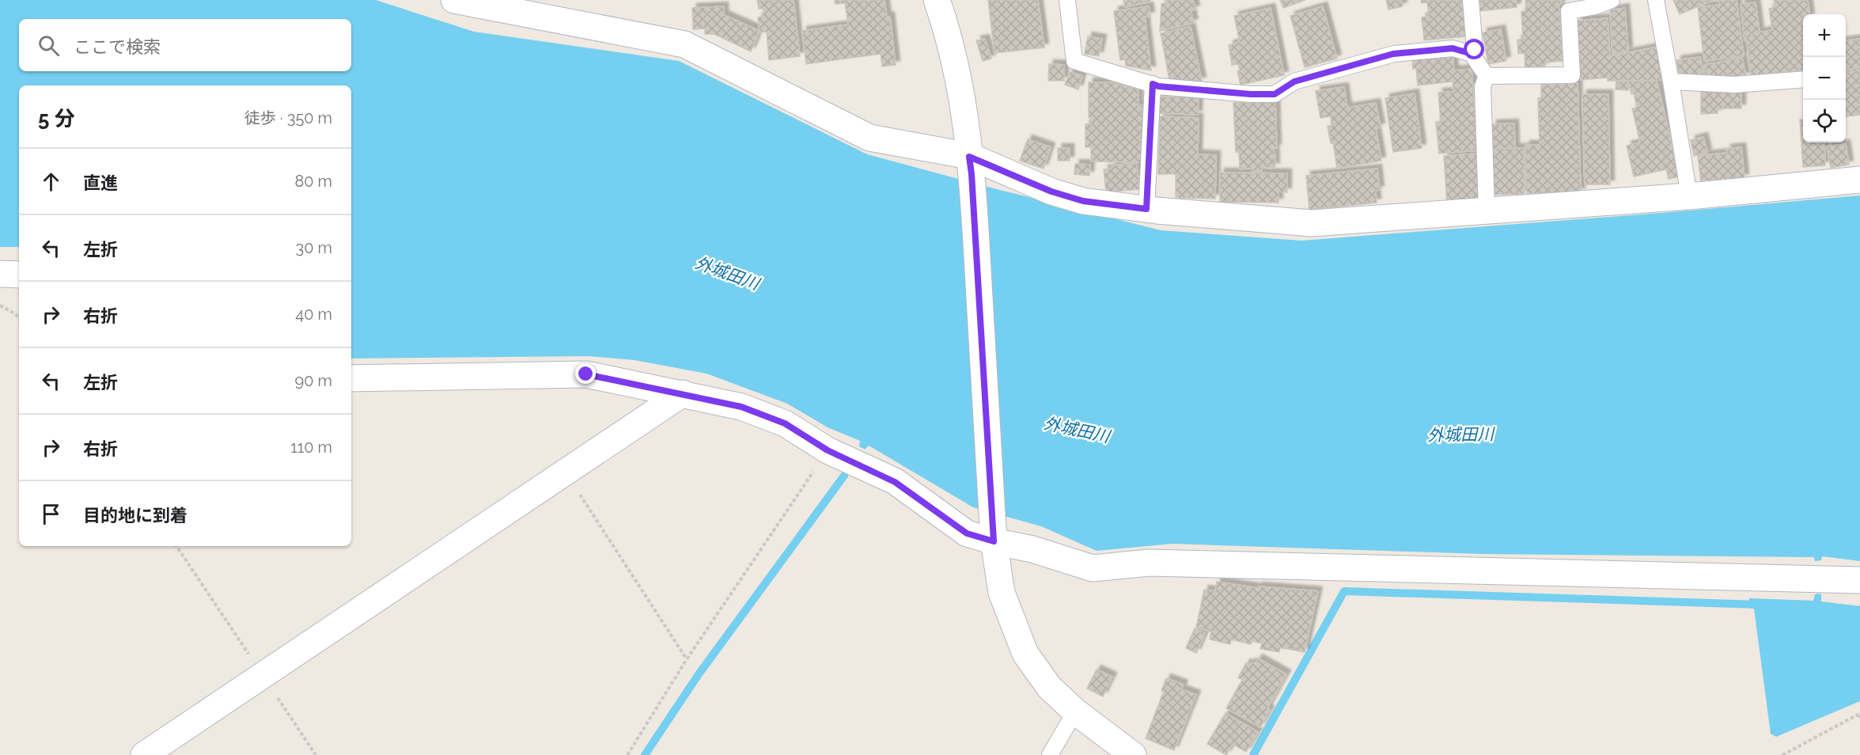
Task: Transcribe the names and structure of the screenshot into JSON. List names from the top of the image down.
{
  "water": ["外城田川"],
  "page": {
    "map_buttons": ["+", "−"],
    "search": "ここで検索",
    "heading": ["5 分", "徒歩 · 350 m"],
    "list": [
      ["直進", "80 m"],
      ["左折", "30 m"],
      ["右折", "40 m"],
      ["左折", "90 m"],
      ["右折", "110 m"],
      "目的地に到着"
    ]
  }
}
